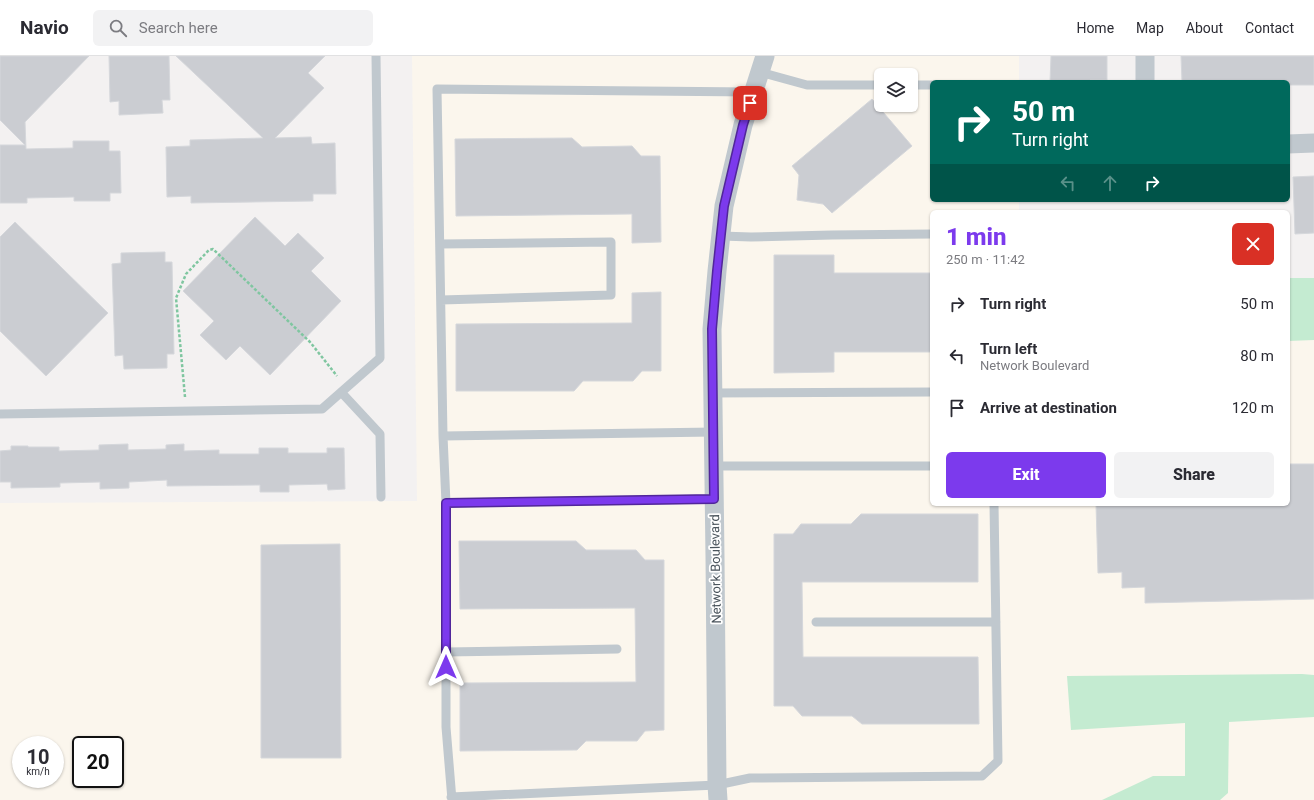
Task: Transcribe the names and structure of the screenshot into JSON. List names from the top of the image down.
{
  "streets": {
    "street": ["Network Boulevard"]
  },
  "page": {
    "header": "Navio",
    "search": "Search here",
    "nav": [
      "Home",
      "Map",
      "About",
      "Contact"
    ],
    "turn": ["50 m", "Turn right"],
    "heading": ["1 min", "250 m · 11:42"],
    "list": [
      {
        "name": "Turn right",
        "value": "50 m"
      },
      {
        "name": "Turn left",
        "note": "Network Boulevard",
        "value": "80 m"
      },
      {
        "name": "Arrive at destination",
        "value": "120 m"
      }
    ],
    "buttons": ["Exit", "Share"],
    "speed": "10 km/h",
    "limit": "20"
  }
}
